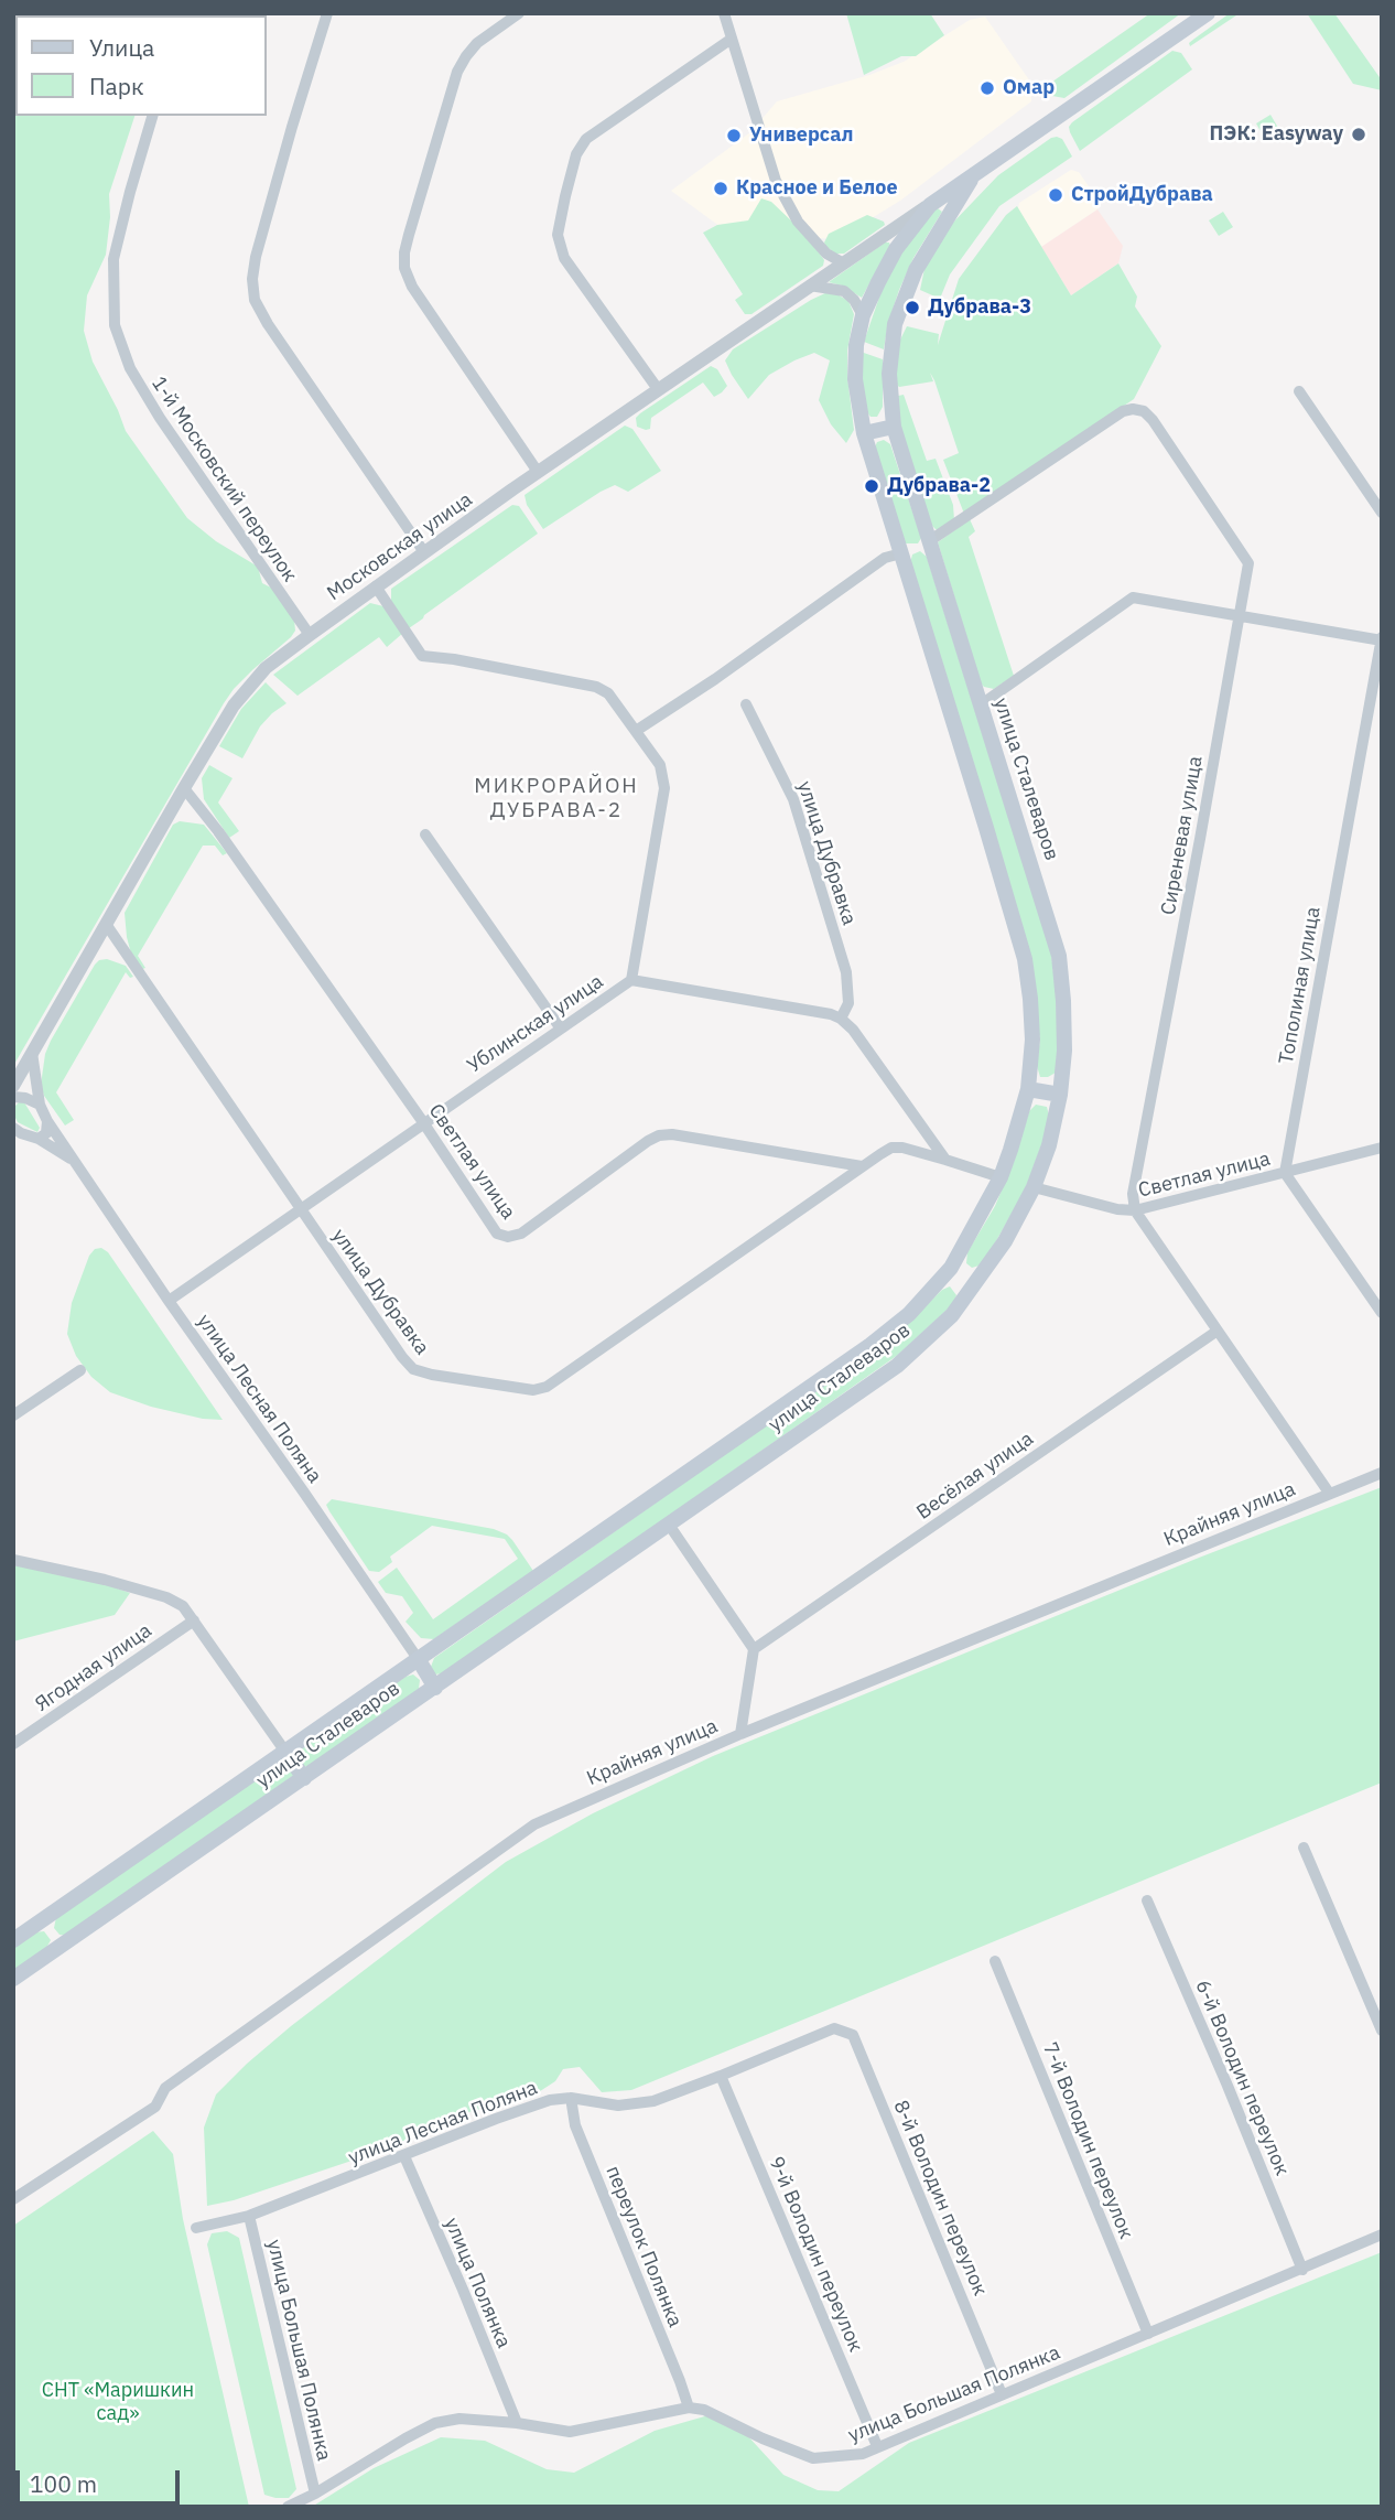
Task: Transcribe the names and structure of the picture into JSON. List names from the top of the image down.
{
  "streets": {
    "main road": ["улица Сталеваров"],
    "street": [
      "1-й Московский переулок",
      "Московская улица",
      "Сиреневая улица",
      "улица Дубравка",
      "Тополиная улица",
      "Ублинская улица",
      "Светлая улица",
      "улица Лесная Поляна",
      "Весёлая улица",
      "Крайняя улица",
      "Ягодная улица",
      "6-й Володин переулок",
      "7-й Володин переулок",
      "8-й Володин переулок",
      "переулок Полянка",
      "9-й Володин переулок",
      "улица Полянка",
      "улица Большая Полянка"
    ]
  },
  "crossings": [
    ["1-й Московский переулок", "Московская улица"],
    ["Московская улица", "улица Сталеваров"],
    ["Московская улица", "улица Дубравка"],
    ["Московская улица", "Светлая улица"],
    ["улица Сталеваров", "Сиреневая улица"],
    ["улица Сталеваров", "Светлая улица"],
    ["улица Сталеваров", "улица Лесная Поляна"],
    ["Сиреневая улица", "Светлая улица"],
    ["улица Дубравка", "Ублинская улица"],
    ["улица Дубравка", "Светлая улица"],
    ["Тополиная улица", "Светлая улица"],
    ["Ублинская улица", "Светлая улица"],
    ["Ублинская улица", "улица Лесная Поляна"],
    ["улица Лесная Поляна", "8-й Володин переулок"],
    ["улица Лесная Поляна", "переулок Полянка"],
    ["улица Лесная Поляна", "9-й Володин переулок"],
    ["улица Лесная Поляна", "улица Полянка"],
    ["улица Лесная Поляна", "улица Большая Полянка"],
    ["6-й Володин переулок", "улица Большая Полянка"],
    ["7-й Володин переулок", "улица Большая Полянка"],
    ["8-й Володин переулок", "улица Большая Полянка"],
    ["переулок Полянка", "улица Большая Полянка"],
    ["9-й Володин переулок", "улица Большая Полянка"],
    ["улица Полянка", "улица Большая Полянка"]
  ],
  "districts": ["МИКРОРАЙОН ДУБРАВА-2"],
  "parks": ["СНТ «Маришкин сад»"],
  "places": [
    "Омар",
    "ПЭК: Easyway",
    "Универсал",
    "Красное и Белое",
    "СтройДубрава",
    "Дубрава-3",
    "Дубрава-2"
  ],
  "legend": ["Улица", "Парк"],
  "scale_bar": "100 m"
}
